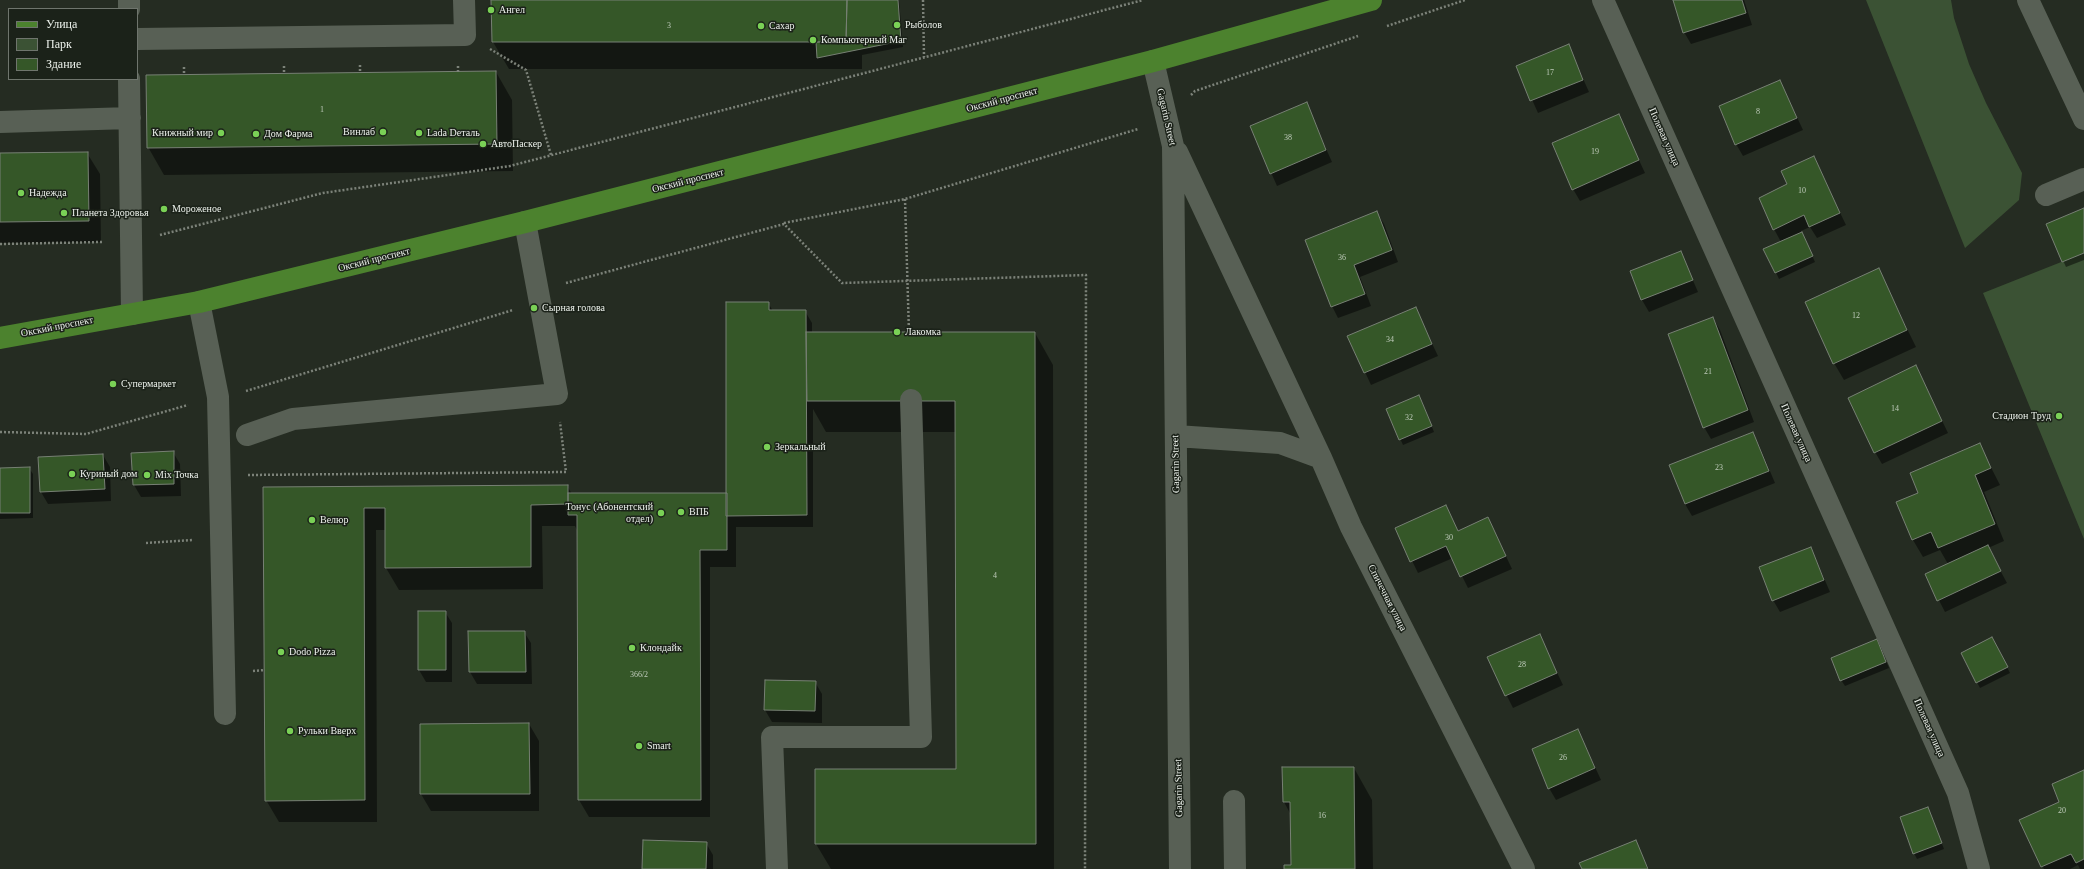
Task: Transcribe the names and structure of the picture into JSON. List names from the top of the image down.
{
  "streets": {
    "main road": ["Окский проспект"],
    "street": ["Gagarin Street", "Полевая улица", "Спичечная улица"]
  },
  "crossings": [
    ["Окский проспект", "Gagarin Street"],
    ["Gagarin Street", "Спичечная улица"]
  ],
  "places": [
    "Ангел",
    "Рыболов",
    "Сахар",
    "Компьютерный Маг",
    "Винлаб",
    "Книжный мир",
    "Lada Dеталь",
    "Дом Фарма",
    "АвтоПаскер",
    "Надежда",
    "Мороженое",
    "Планета Здоровья",
    "Сырная голова",
    "Лакомка",
    "Супермаркет",
    "Стадион Труд",
    "Зеркальный",
    "Куриный дом",
    "Mix Точка",
    "ВПБ",
    "Тонус (Абонентский отдел)",
    "Велюр",
    "Клондайк",
    "Dodo Pizza",
    "Рульки Вверх",
    "Smart"
  ],
  "house_numbers": [
    "3",
    "17",
    "1",
    "8",
    "38",
    "19",
    "10",
    "36",
    "12",
    "34",
    "21",
    "14",
    "32",
    "23",
    "30",
    "4",
    "28",
    "366/2",
    "26",
    "20",
    "16"
  ],
  "legend": ["Улица", "Парк", "Здание"]
}
